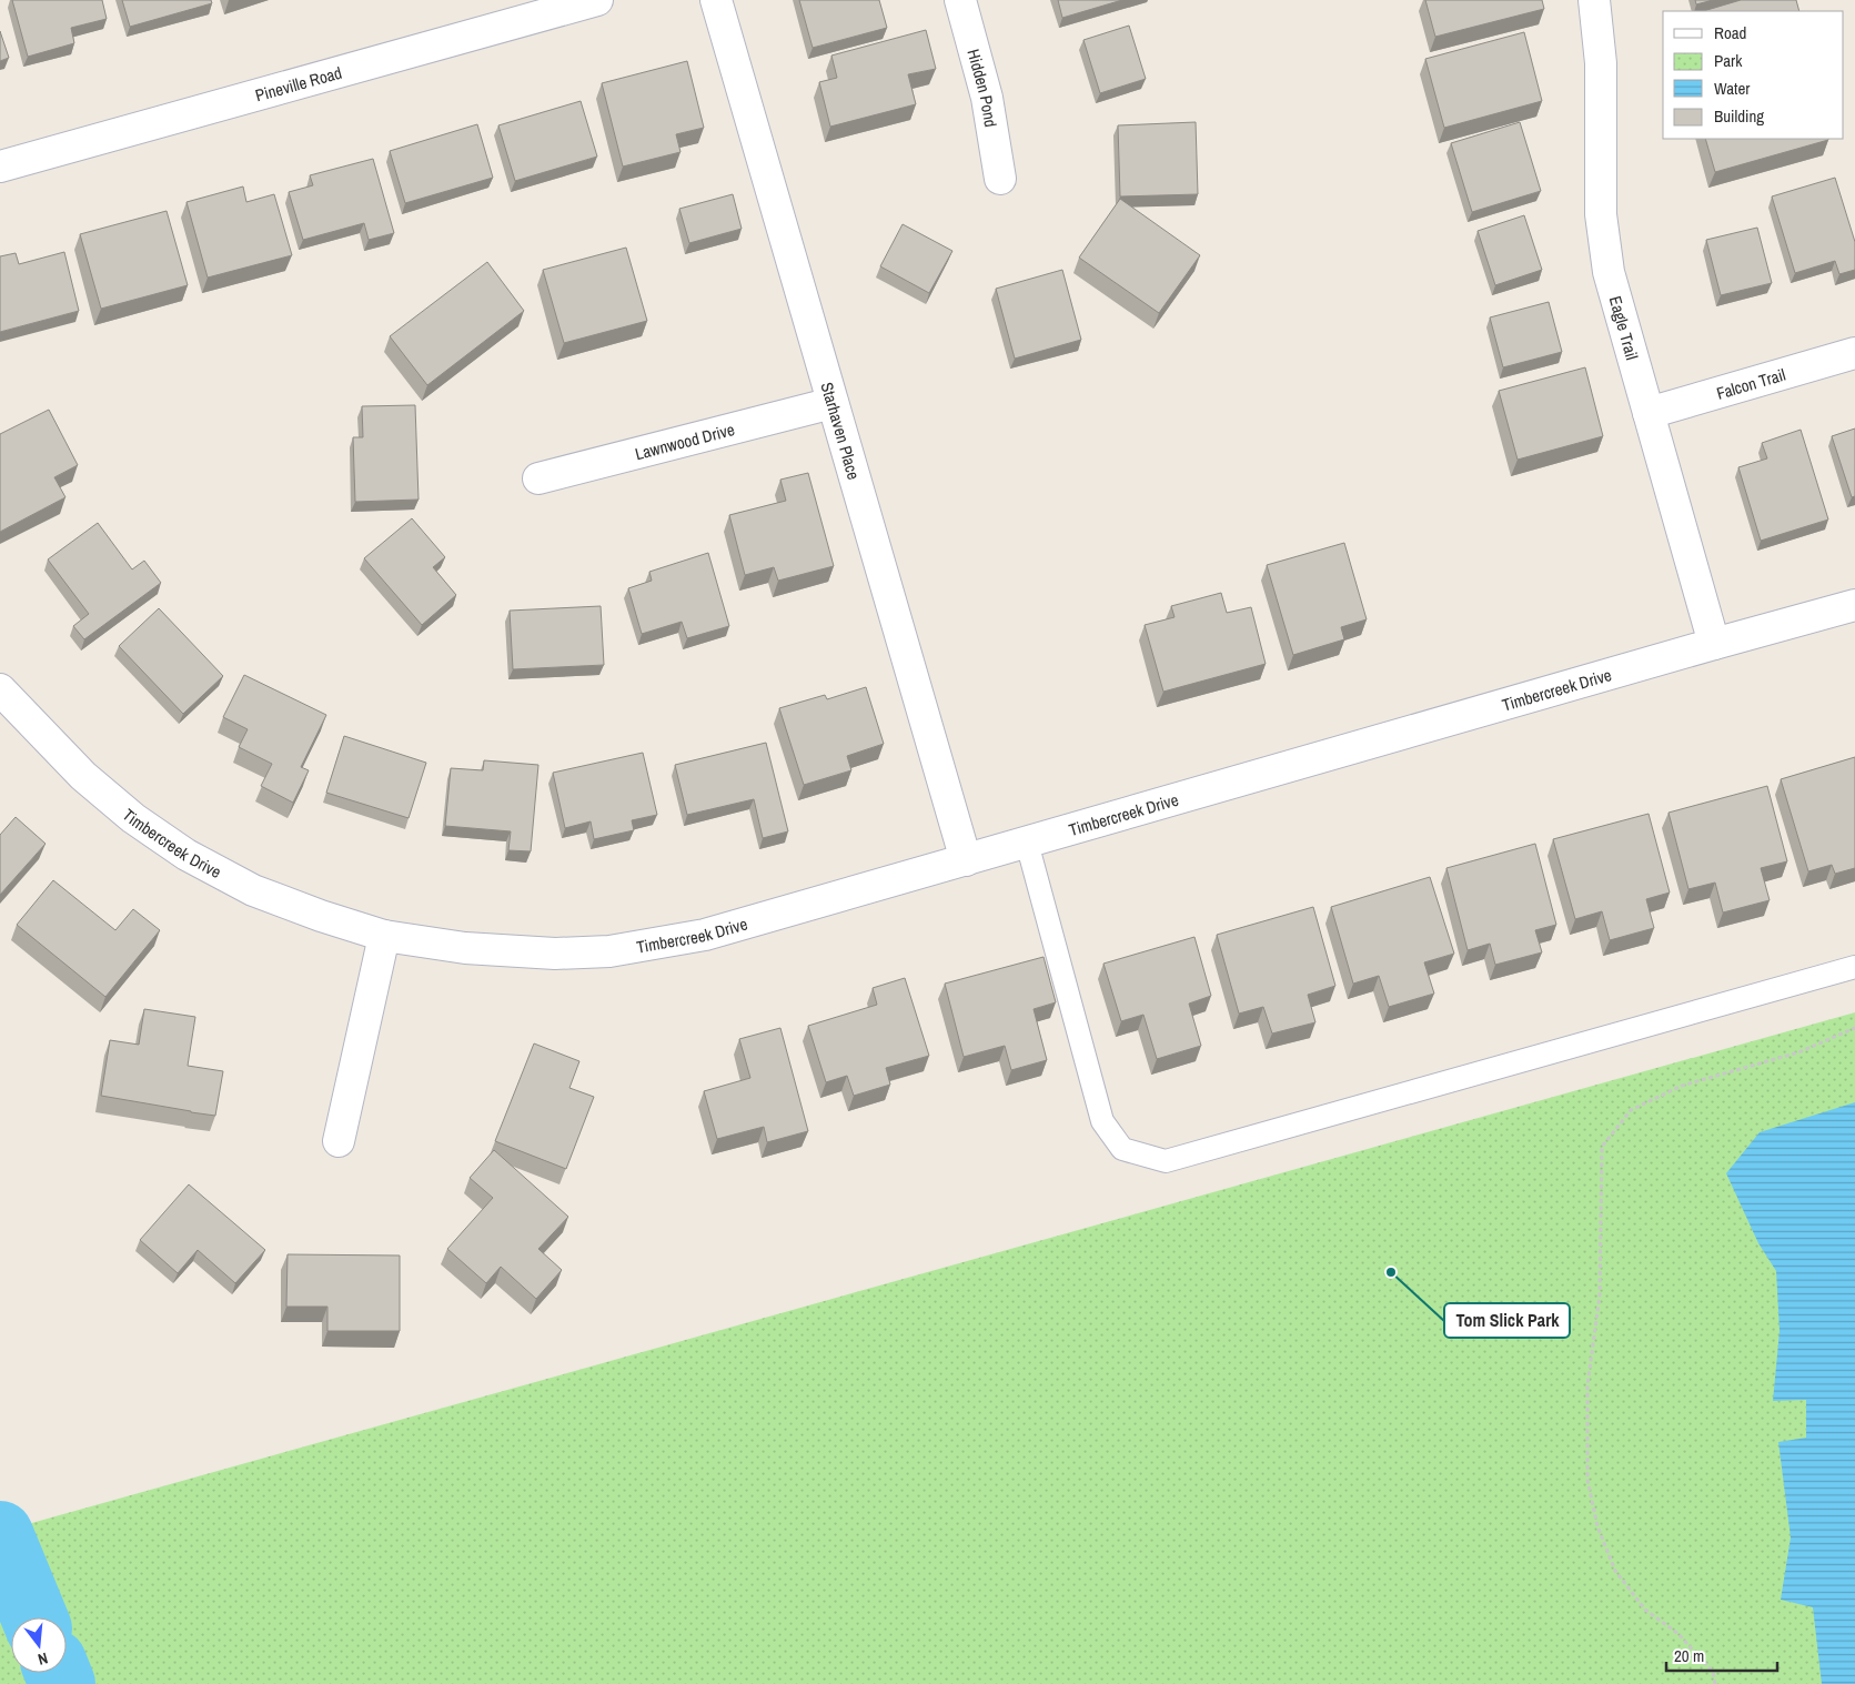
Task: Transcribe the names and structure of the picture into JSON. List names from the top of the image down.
{
  "streets": {
    "street": [
      "Pineville Road",
      "Hidden Pond",
      "Eagle Trail",
      "Falcon Trail",
      "Starhaven Place",
      "Lawnwood Drive",
      "Timbercreek Drive"
    ]
  },
  "crossings": [
    ["Eagle Trail", "Falcon Trail"],
    ["Eagle Trail", "Timbercreek Drive"],
    ["Starhaven Place", "Lawnwood Drive"],
    ["Starhaven Place", "Timbercreek Drive"]
  ],
  "places": ["Tom Slick Park"],
  "legend": [
    "Road",
    "Park",
    "Water",
    "Building"
  ],
  "scale_bar": "20 m",
  "north": "bottom"
}
